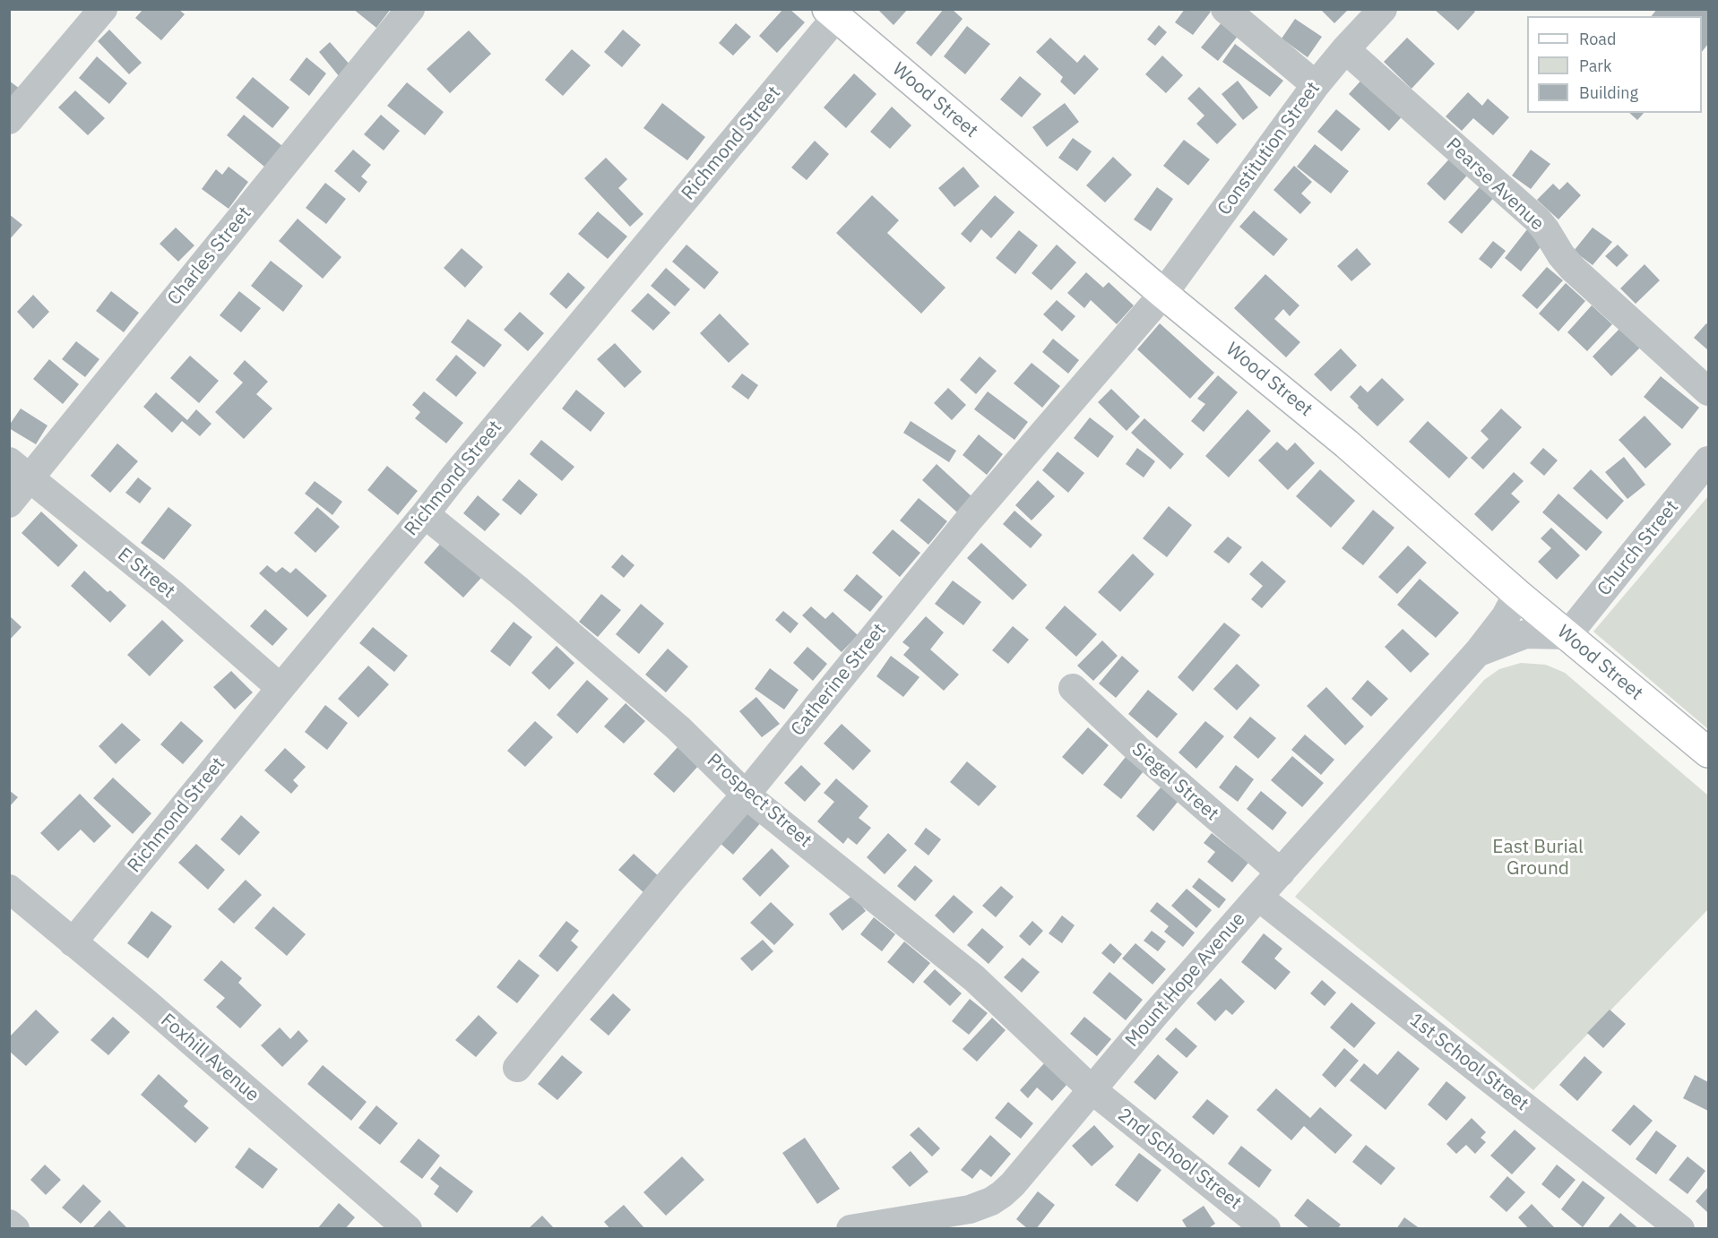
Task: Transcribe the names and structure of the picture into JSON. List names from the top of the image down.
{
  "streets": {
    "main road": ["Wood Street"],
    "street": [
      "Richmond Street",
      "Constitution Street",
      "Pearse Avenue",
      "Charles Street",
      "Church Street",
      "E Street",
      "Catherine Street",
      "Siegel Street",
      "Prospect Street",
      "Mount Hope Avenue",
      "Foxhill Avenue",
      "1st School Street",
      "2nd School Street"
    ]
  },
  "crossings": [
    ["Wood Street", "Richmond Street"],
    ["Wood Street", "Constitution Street"],
    ["Wood Street", "Church Street"],
    ["Wood Street", "Catherine Street"],
    ["Wood Street", "Mount Hope Avenue"],
    ["Richmond Street", "E Street"],
    ["Richmond Street", "Prospect Street"],
    ["Richmond Street", "Foxhill Avenue"],
    ["Constitution Street", "Pearse Avenue"],
    ["Constitution Street", "Catherine Street"],
    ["Charles Street", "E Street"],
    ["Church Street", "Mount Hope Avenue"],
    ["Catherine Street", "Prospect Street"],
    ["Siegel Street", "Mount Hope Avenue"],
    ["Prospect Street", "Mount Hope Avenue"],
    ["Prospect Street", "2nd School Street"],
    ["Mount Hope Avenue", "1st School Street"],
    ["Mount Hope Avenue", "2nd School Street"]
  ],
  "parks": ["East Burial Ground"],
  "legend": ["Road", "Park", "Building"]
}
